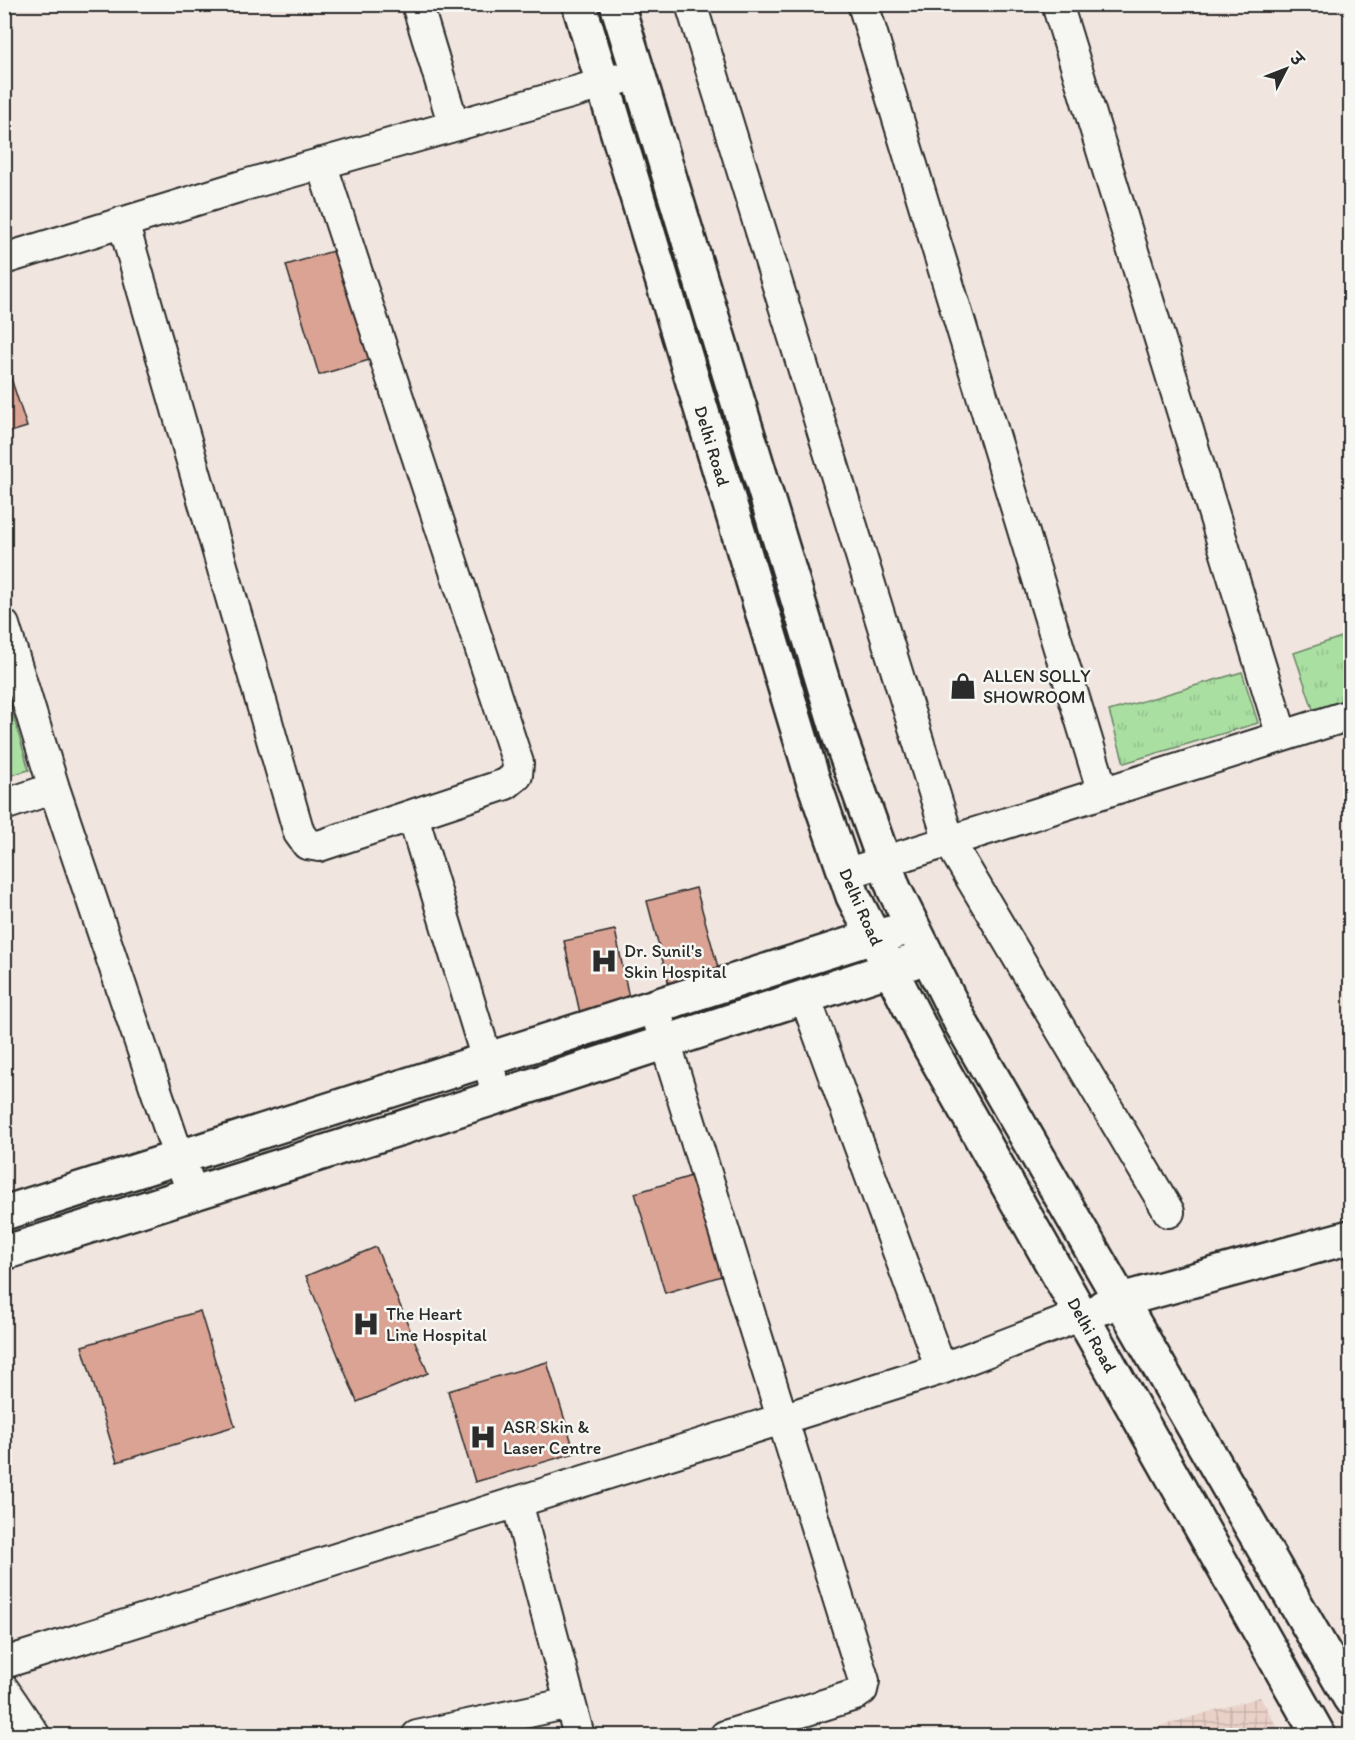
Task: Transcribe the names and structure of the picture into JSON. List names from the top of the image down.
{
  "streets": {
    "main road": ["Delhi Road"]
  },
  "places": {
    "shop": ["ALLEN SOLLY SHOWROOM"],
    "hospital": ["Dr. Sunil's Skin Hospital", "The Heart Line Hospital", "ASR Skin & Laser Centre"]
  },
  "north": "top right"
}
